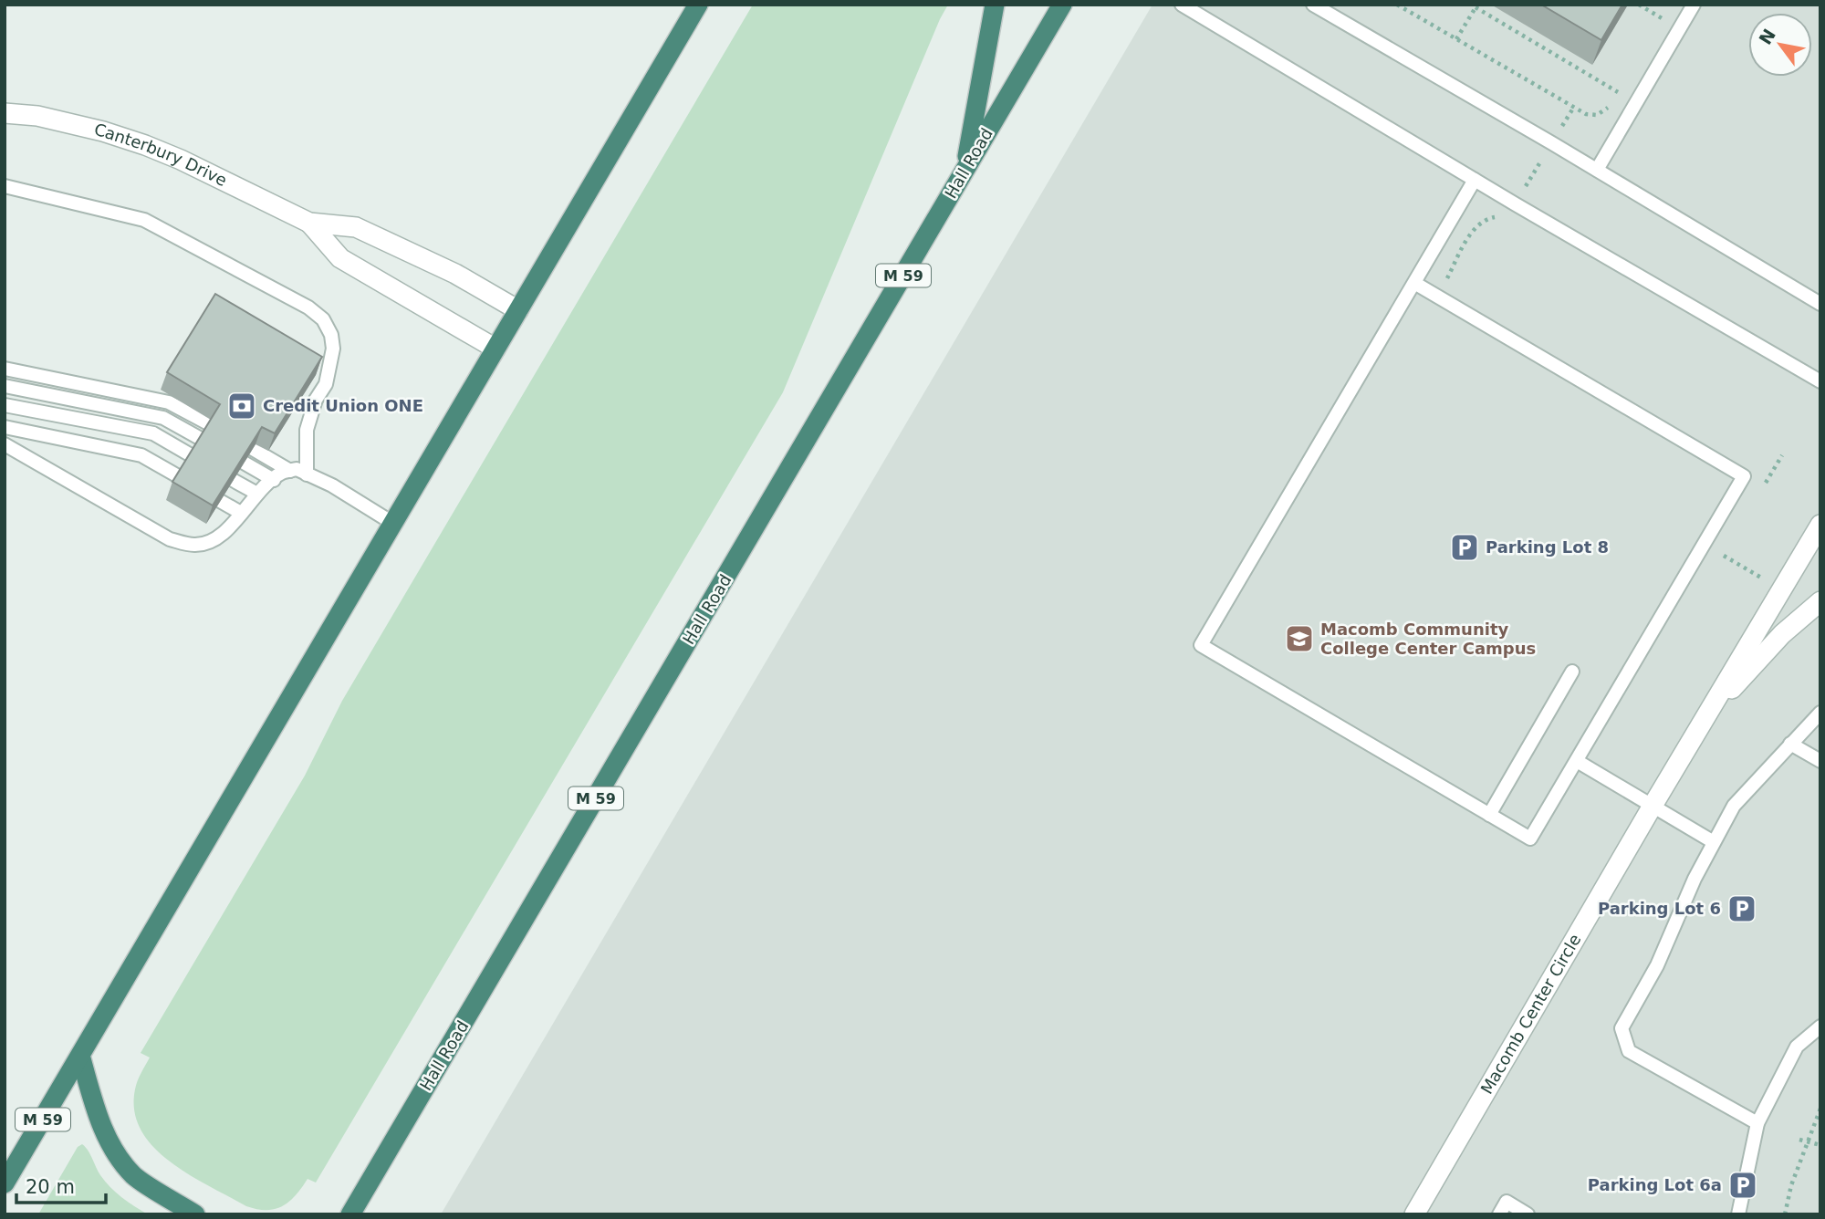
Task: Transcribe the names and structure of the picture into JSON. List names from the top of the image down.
{
  "streets": {
    "highway": ["Hall Road", "M 59"],
    "street": ["Canterbury Drive", "Macomb Center Circle"]
  },
  "crossings": [
    ["Canterbury Drive", "M 59"]
  ],
  "places": {
    "bank": ["Credit Union ONE"],
    "parking": ["Parking Lot 8", "Parking Lot 6", "Parking Lot 6a"],
    "school or university": ["Macomb Community College Center Campus"]
  },
  "scale_bar": "20 m",
  "north": "top left"
}
